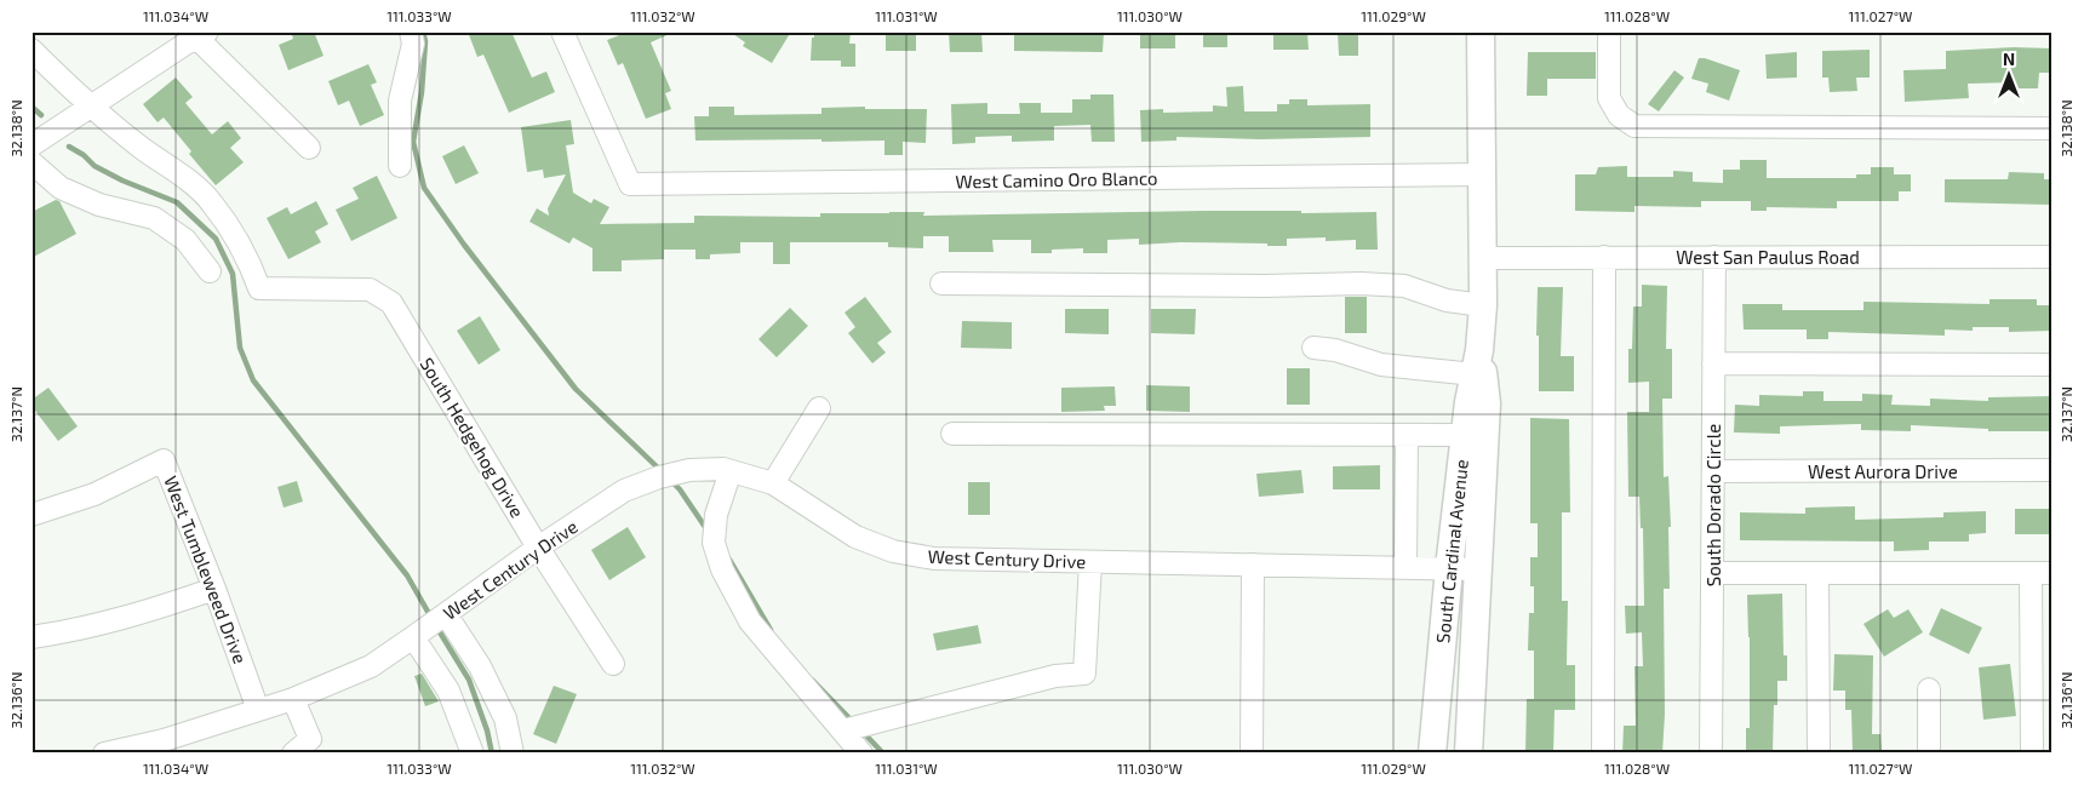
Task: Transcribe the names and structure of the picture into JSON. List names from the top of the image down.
{
  "streets": {
    "main road": ["South Cardinal Avenue"],
    "street": [
      "West Camino Oro Blanco",
      "West San Paulus Road",
      "South Hedgehog Drive",
      "West Aurora Drive",
      "South Dorado Circle",
      "West Century Drive",
      "West Tumbleweed Drive"
    ]
  },
  "crossings": [
    ["West Camino Oro Blanco", "South Cardinal Avenue"],
    ["West San Paulus Road", "South Dorado Circle"],
    ["West San Paulus Road", "South Cardinal Avenue"],
    ["South Hedgehog Drive", "West Century Drive"],
    ["West Aurora Drive", "South Dorado Circle"],
    ["South Cardinal Avenue", "West Century Drive"],
    ["West Century Drive", "West Tumbleweed Drive"]
  ],
  "north": "top",
  "coordinates": [
    "111.034°W",
    "111.033°W",
    "111.032°W",
    "111.031°W",
    "111.030°W",
    "111.029°W",
    "111.028°W",
    "111.027°W",
    "32.138°N",
    "32.137°N",
    "32.136°N"
  ]
}
